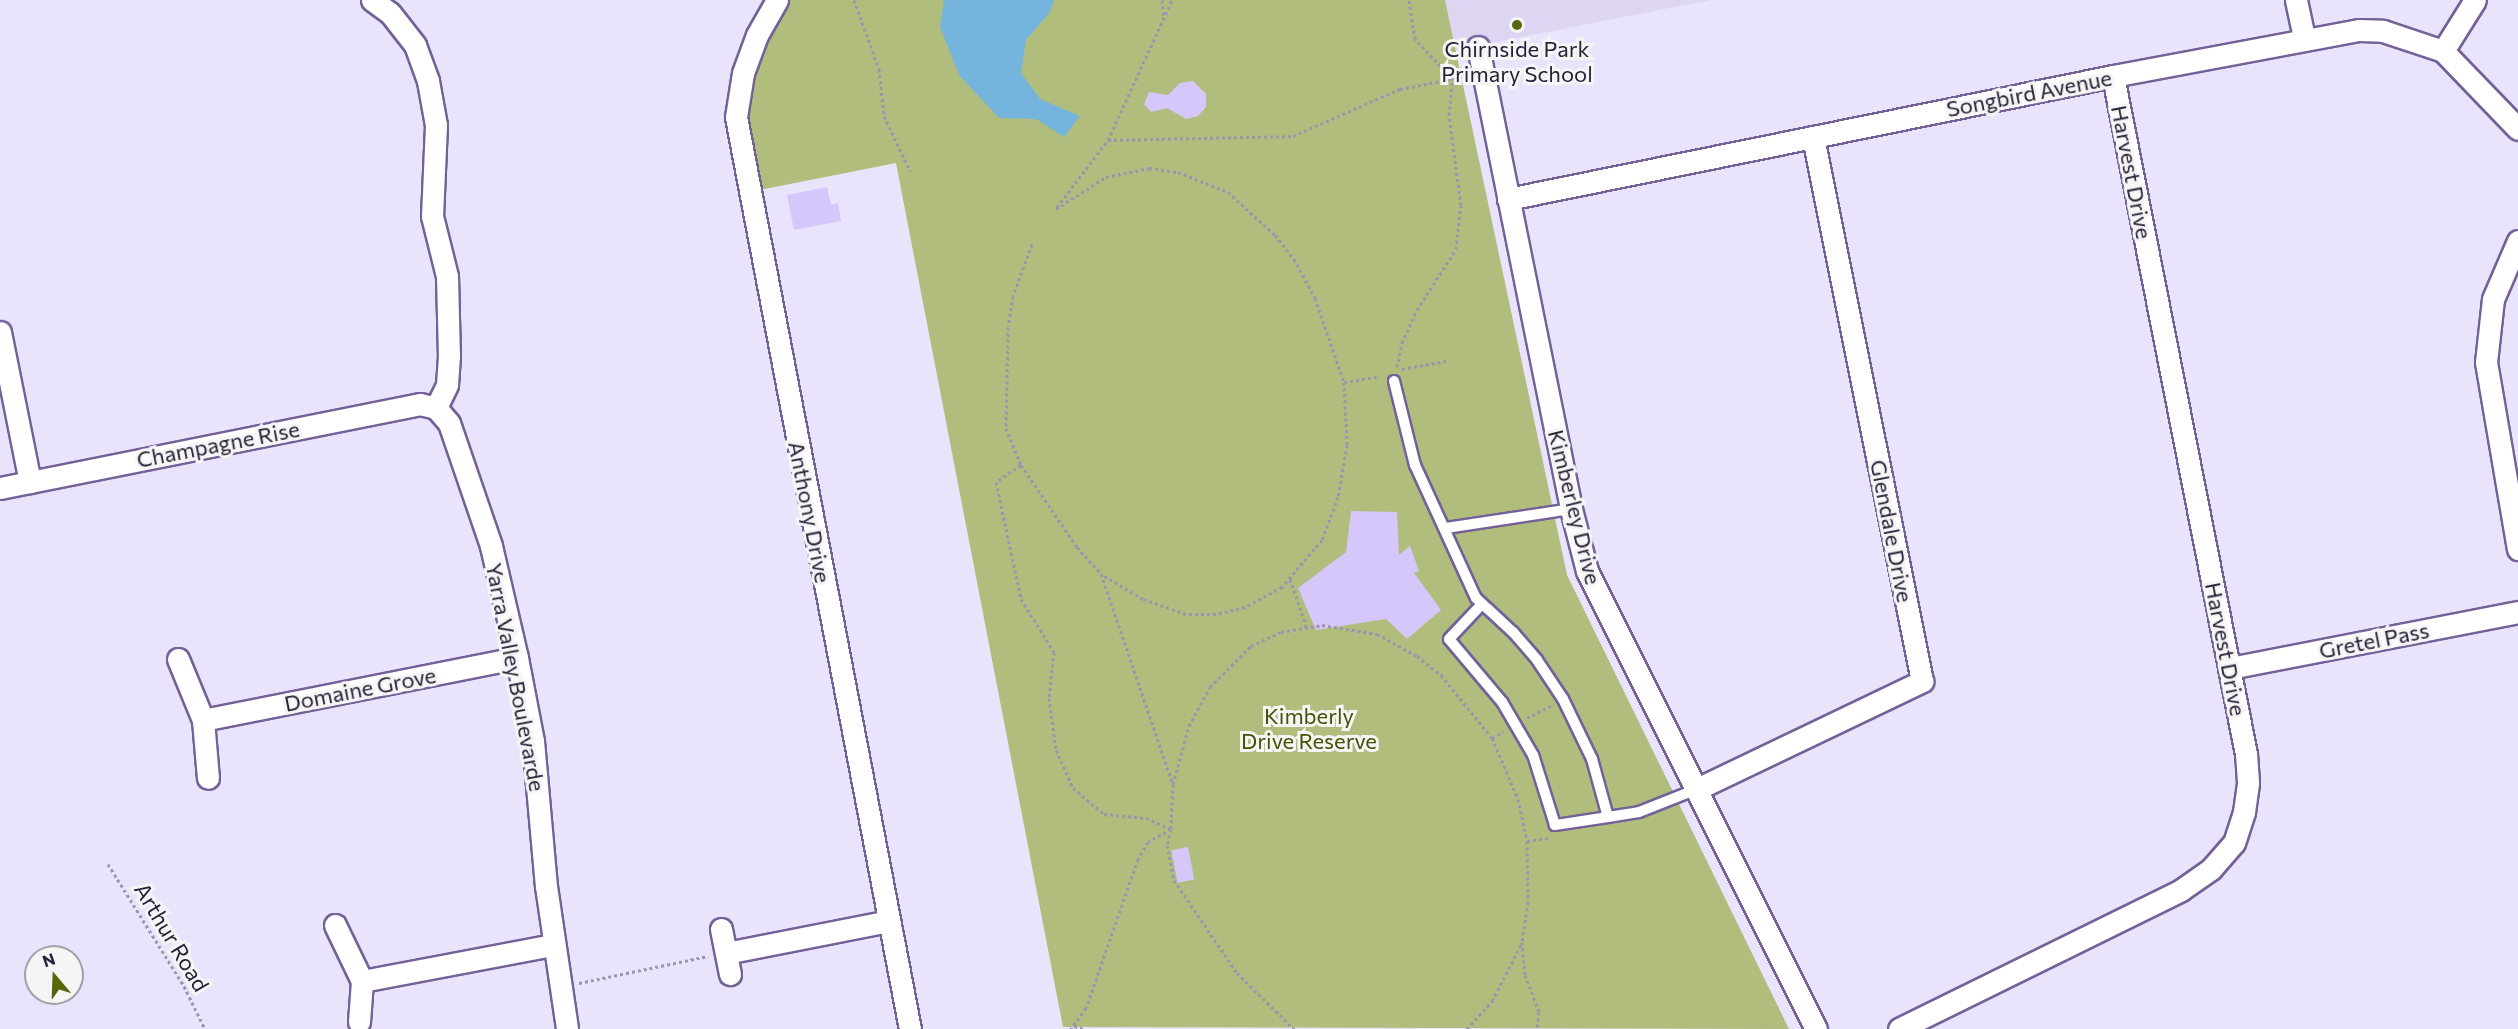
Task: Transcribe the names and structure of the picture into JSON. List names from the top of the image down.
{
  "streets": {
    "street": [
      "Songbird Avenue",
      "Harvest Drive",
      "Champagne Rise",
      "Kimberley Drive",
      "Anthony Drive",
      "Glendale Drive",
      "Gretel Pass",
      "Yarra Valley Boulevarde",
      "Domaine Grove"
    ],
    "path": ["Arthur Road"]
  },
  "crossings": [
    ["Songbird Avenue", "Harvest Drive"],
    ["Songbird Avenue", "Kimberley Drive"],
    ["Songbird Avenue", "Glendale Drive"],
    ["Harvest Drive", "Gretel Pass"],
    ["Champagne Rise", "Yarra Valley Boulevarde"],
    ["Kimberley Drive", "Glendale Drive"],
    ["Yarra Valley Boulevarde", "Domaine Grove"]
  ],
  "parks": ["Kimberly Drive Reserve"],
  "places": ["Chirnside Park Primary School"],
  "north": "top"
}
